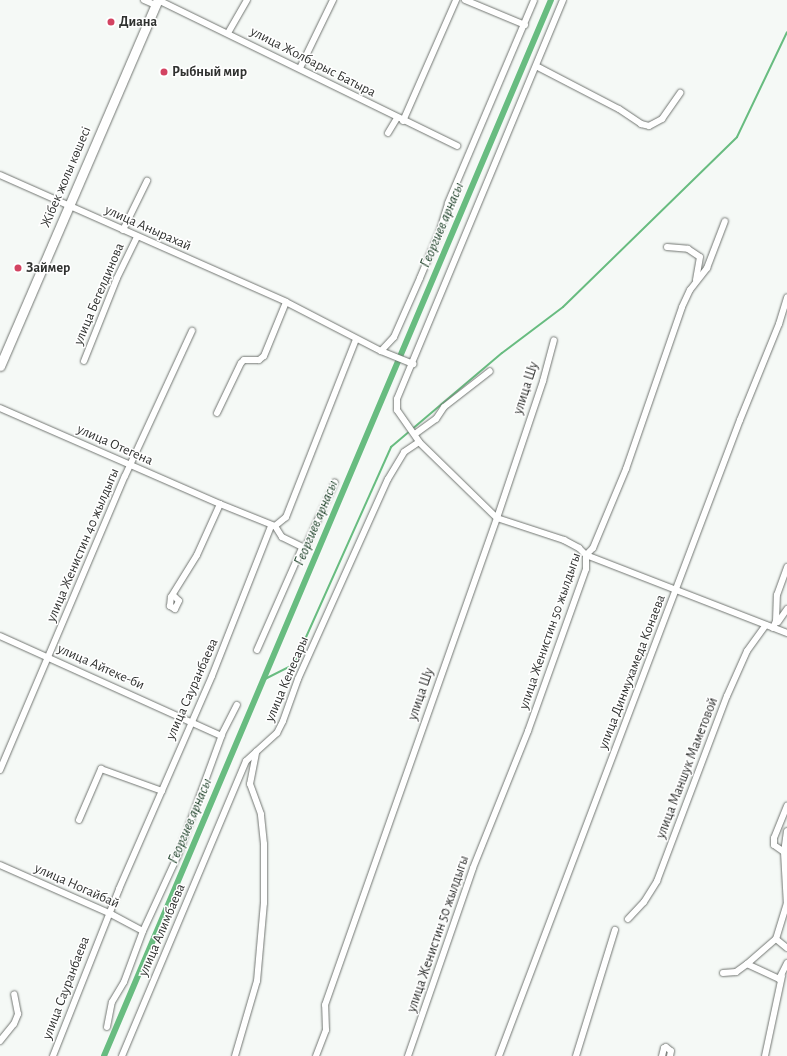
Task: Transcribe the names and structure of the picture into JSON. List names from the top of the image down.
{
  "streets": {
    "highway": ["Жібек жолы көшесі"],
    "street": [
      "улица Жолбарыс Батыра",
      "улица Анырахай",
      "улица Бегелдинова",
      "улица Шу",
      "улица Отегена",
      "улица Женистин 40 жылдыгы",
      "улица Женистин 50 жылдыгы",
      "улица Айтеке-би",
      "улица Динмухамеда Конаева",
      "улица Кенесары",
      "улица Сауранбаева",
      "улица Маншук Маметовой",
      "улица Ногайбай",
      "улица Алимбаева"
    ]
  },
  "crossings": [
    ["улица Жолбарыс Батыра", "Жібек жолы көшесі"],
    ["Жібек жолы көшесі", "улица Анырахай"],
    ["улица Анырахай", "улица Бегелдинова"],
    ["улица Анырахай", "улица Сауранбаева"],
    ["улица Отегена", "улица Женистин 40 жылдыгы"],
    ["улица Отегена", "улица Сауранбаева"],
    ["улица Женистин 40 жылдыгы", "улица Айтеке-би"],
    ["улица Айтеке-би", "улица Сауранбаева"],
    ["улица Кенесары", "улица Алимбаева"],
    ["улица Сауранбаева", "улица Ногайбай"]
  ],
  "water": ["Георгиев арнасы"],
  "places": ["Диана", "Рыбный мир", "Займер"]
}
